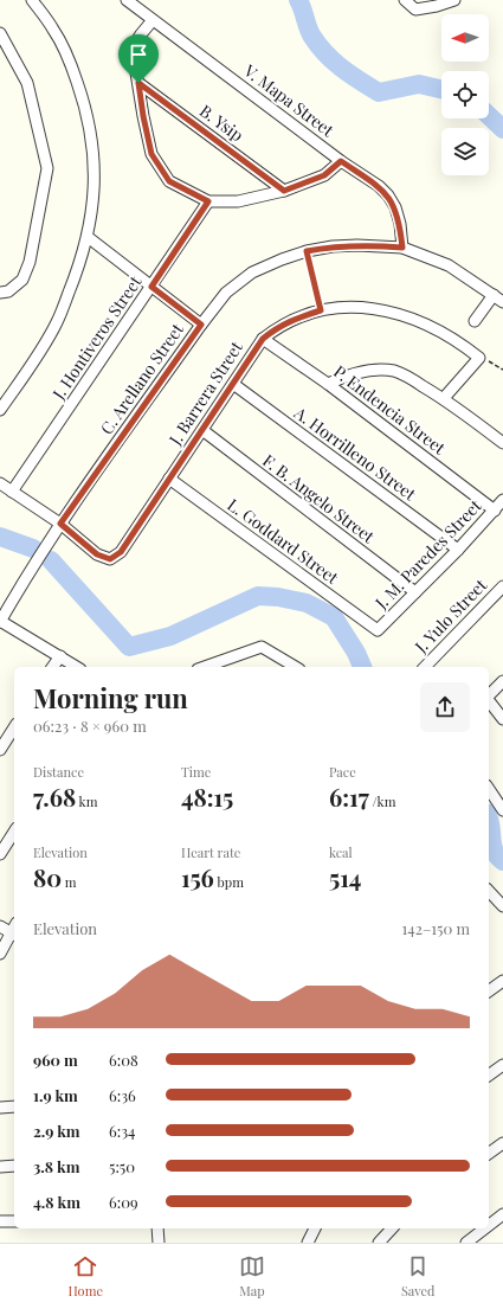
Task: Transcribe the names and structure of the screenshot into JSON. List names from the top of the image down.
{
  "streets": {
    "street": [
      "V. Mapa Street",
      "B. Ysip",
      "J. Hontiveros Street",
      "C. Arellano Street",
      "J. Barrera Street",
      "P. Endencia Street",
      "A. Horrilleno Street",
      "F. B. Angelo Street",
      "L. Goddard Street",
      "J. M. Paredes Street",
      "J. Yulo Street"
    ]
  },
  "crossings": [
    ["V. Mapa Street", "C. Arellano Street"],
    ["C. Arellano Street", "J. Barrera Street"],
    ["J. Barrera Street", "P. Endencia Street"],
    ["J. Barrera Street", "A. Horrilleno Street"],
    ["J. Barrera Street", "F. B. Angelo Street"],
    ["J. Barrera Street", "L. Goddard Street"],
    ["P. Endencia Street", "J. M. Paredes Street"],
    ["A. Horrilleno Street", "J. M. Paredes Street"],
    ["F. B. Angelo Street", "J. M. Paredes Street"],
    ["L. Goddard Street", "J. M. Paredes Street"]
  ],
  "north": "left",
  "page": {
    "heading": ["Morning run", "06:23 · 8 × 960 m"],
    "stats": [
      ["Distance", "7.68 km"],
      ["Time", "48:15"],
      ["Pace", "6:17 /km"],
      ["Elevation", "80 m"],
      ["Heart rate", "156 bpm"],
      ["kcal", "514"]
    ],
    "chart": ["Elevation", "142–150 m"],
    "list": [
      {
        "name": "960 m",
        "note": "6:08"
      },
      {
        "name": "1.9 km",
        "note": "6:36"
      },
      {
        "name": "2.9 km",
        "note": "6:34"
      },
      {
        "name": "3.8 km",
        "note": "5:50"
      },
      {
        "name": "4.8 km",
        "note": "6:09"
      }
    ],
    "tabs": ["Home", "Map", "Saved"]
  }
}
